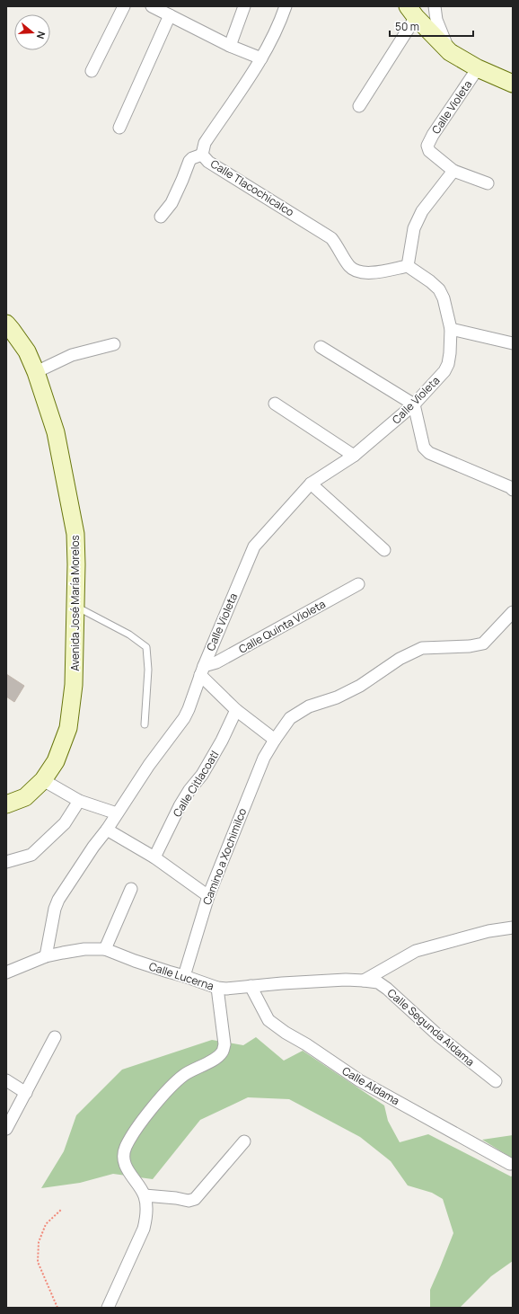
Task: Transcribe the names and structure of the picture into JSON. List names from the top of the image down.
{
  "streets": {
    "main road": ["Avenida José María Morelos"],
    "street": [
      "Calle Violeta",
      "Calle Tlacochicalco",
      "Calle Quinta Violeta",
      "Calle Citlacoatl",
      "Camino a Xochimilco",
      "Calle Lucerna",
      "Calle Segunda Aldama",
      "Calle Aldama"
    ]
  },
  "crossings": [
    ["Calle Violeta", "Calle Tlacochicalco"],
    ["Calle Violeta", "Calle Quinta Violeta"],
    ["Calle Violeta", "Calle Lucerna"],
    ["Camino a Xochimilco", "Calle Lucerna"],
    ["Calle Lucerna", "Calle Segunda Aldama"],
    ["Calle Lucerna", "Calle Aldama"]
  ],
  "scale_bar": "50 m",
  "north": "right"
}
